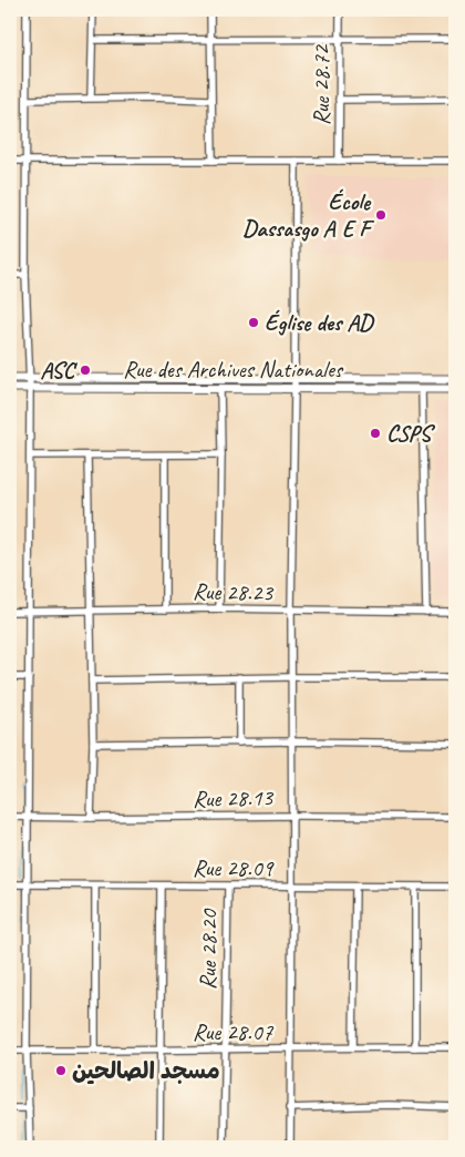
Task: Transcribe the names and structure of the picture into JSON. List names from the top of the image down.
{
  "streets": {
    "street": [
      "Rue 28.72",
      "Rue des Archives Nationales",
      "Rue 28.23",
      "Rue 28.13",
      "Rue 28.09",
      "Rue 28.20",
      "Rue 28.07"
    ]
  },
  "crossings": [
    ["Rue 28.09", "Rue 28.20"],
    ["Rue 28.20", "Rue 28.07"]
  ],
  "places": [
    "École Dassasgo A E F",
    "Église des AD",
    "ASC",
    "CSPS",
    "مسجد الصالحين"
  ]
}
